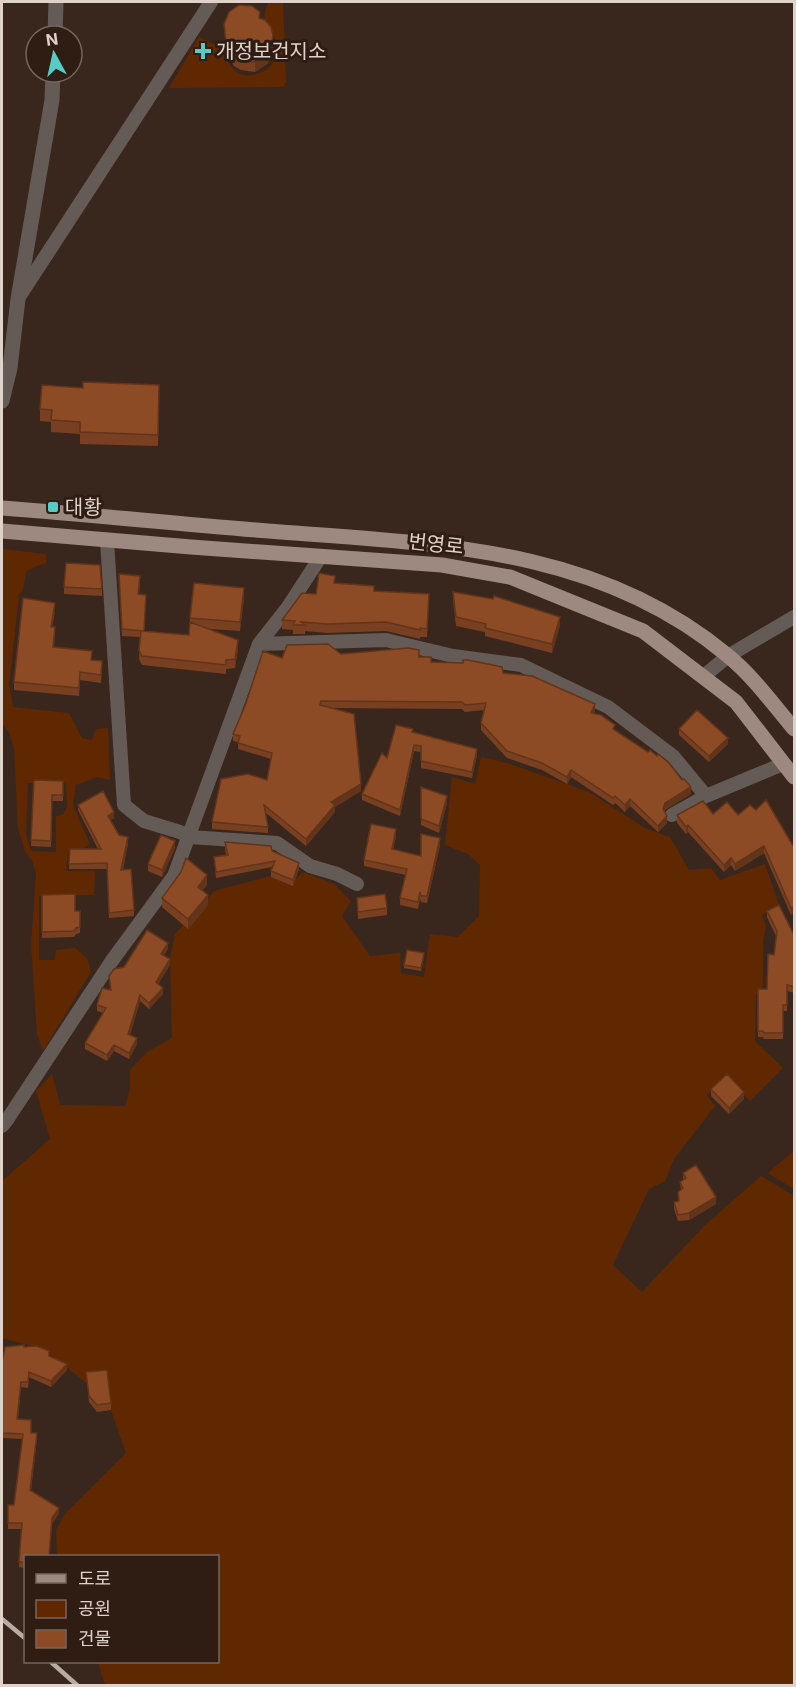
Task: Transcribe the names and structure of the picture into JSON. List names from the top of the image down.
{
  "streets": {
    "main road": ["번영로"]
  },
  "places": {
    "health": ["개정보건지소"],
    "transit": ["대황"]
  },
  "legend": ["도로", "공원", "건물"],
  "north": "top"
}
